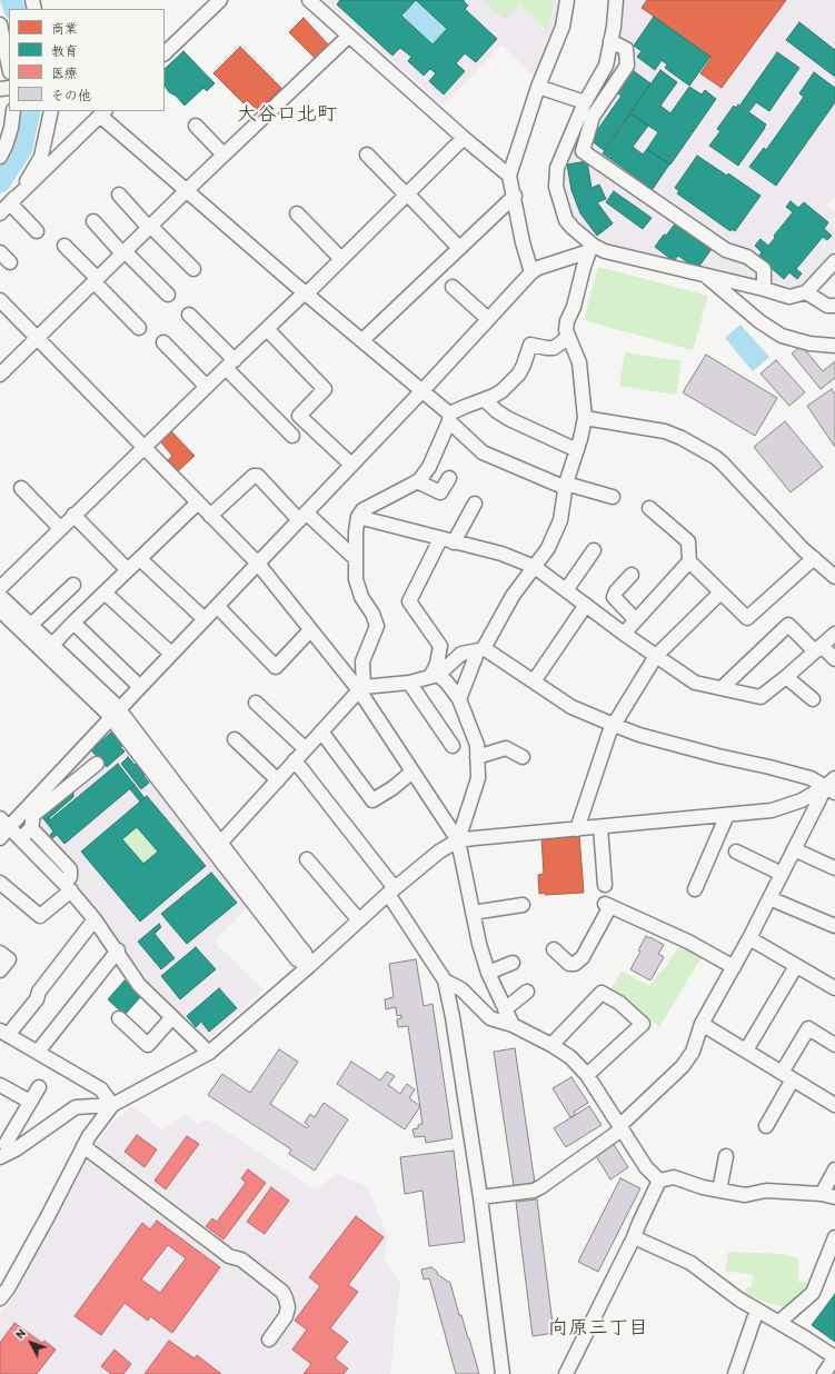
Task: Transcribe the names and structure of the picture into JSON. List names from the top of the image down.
{
  "districts": ["大谷口北町", "向原三丁目"],
  "legend": [
    "商業",
    "教育",
    "医療",
    "その他"
  ],
  "north": "top left"
}
